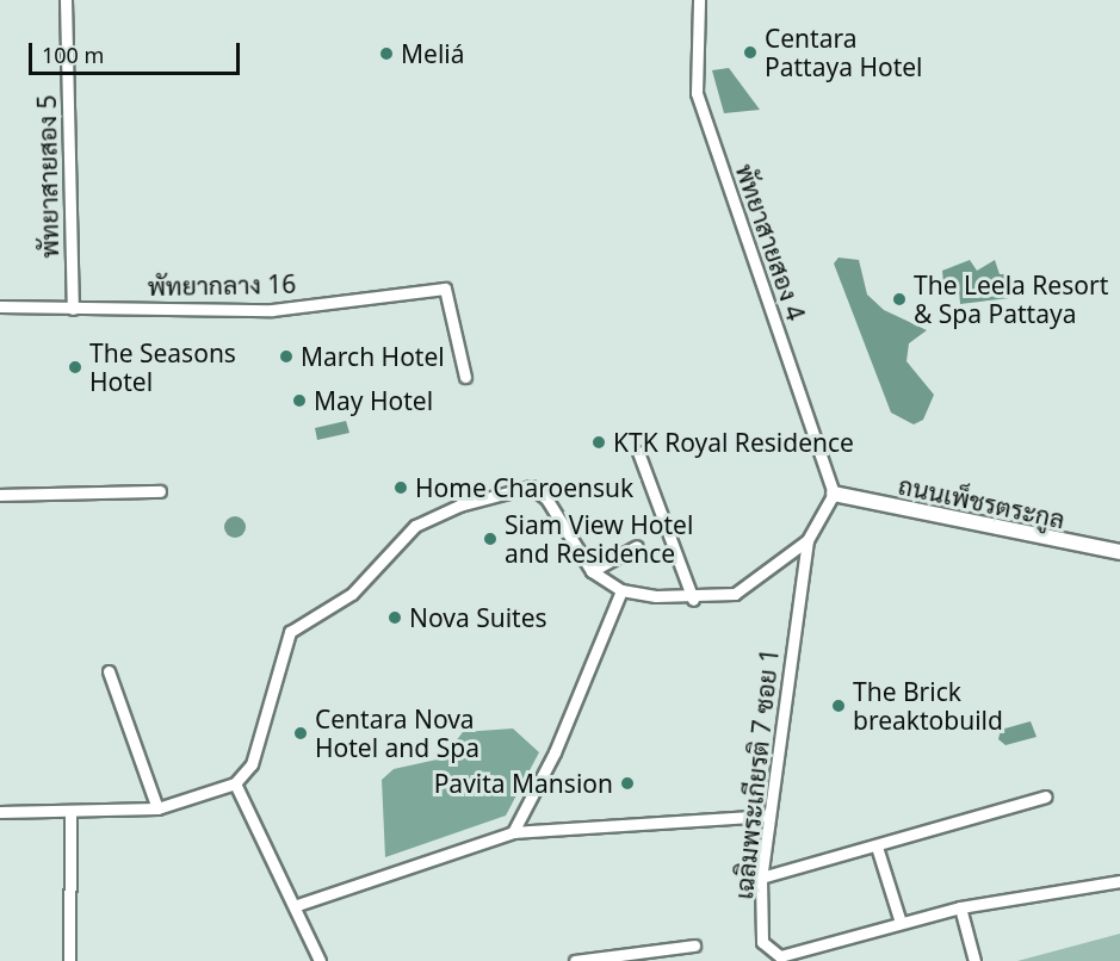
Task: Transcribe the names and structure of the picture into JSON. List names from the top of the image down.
{
  "streets": {
    "street": [
      "พัทยาสายสอง 5",
      "พัทยาสายสอง 4",
      "พัทยากลาง 16",
      "ถนนเพ็ชรตระกูล",
      "เฉลิมพระเกียรติ 7 ซอย 1"
    ]
  },
  "crossings": [
    ["พัทยาสายสอง 5", "พัทยากลาง 16"],
    ["พัทยาสายสอง 4", "ถนนเพ็ชรตระกูล"]
  ],
  "places": [
    "Centara Pattaya Hotel",
    "Meliá",
    "The Leela Resort & Spa Pattaya",
    "March Hotel",
    "The Seasons Hotel",
    "May Hotel",
    "KTK Royal Residence",
    "Home Charoensuk",
    "Siam View Hotel and Residence",
    "Nova Suites",
    "The Brick breaktobuild",
    "Centara Nova Hotel and Spa",
    "Pavita Mansion"
  ],
  "scale_bar": "100 m"
}
